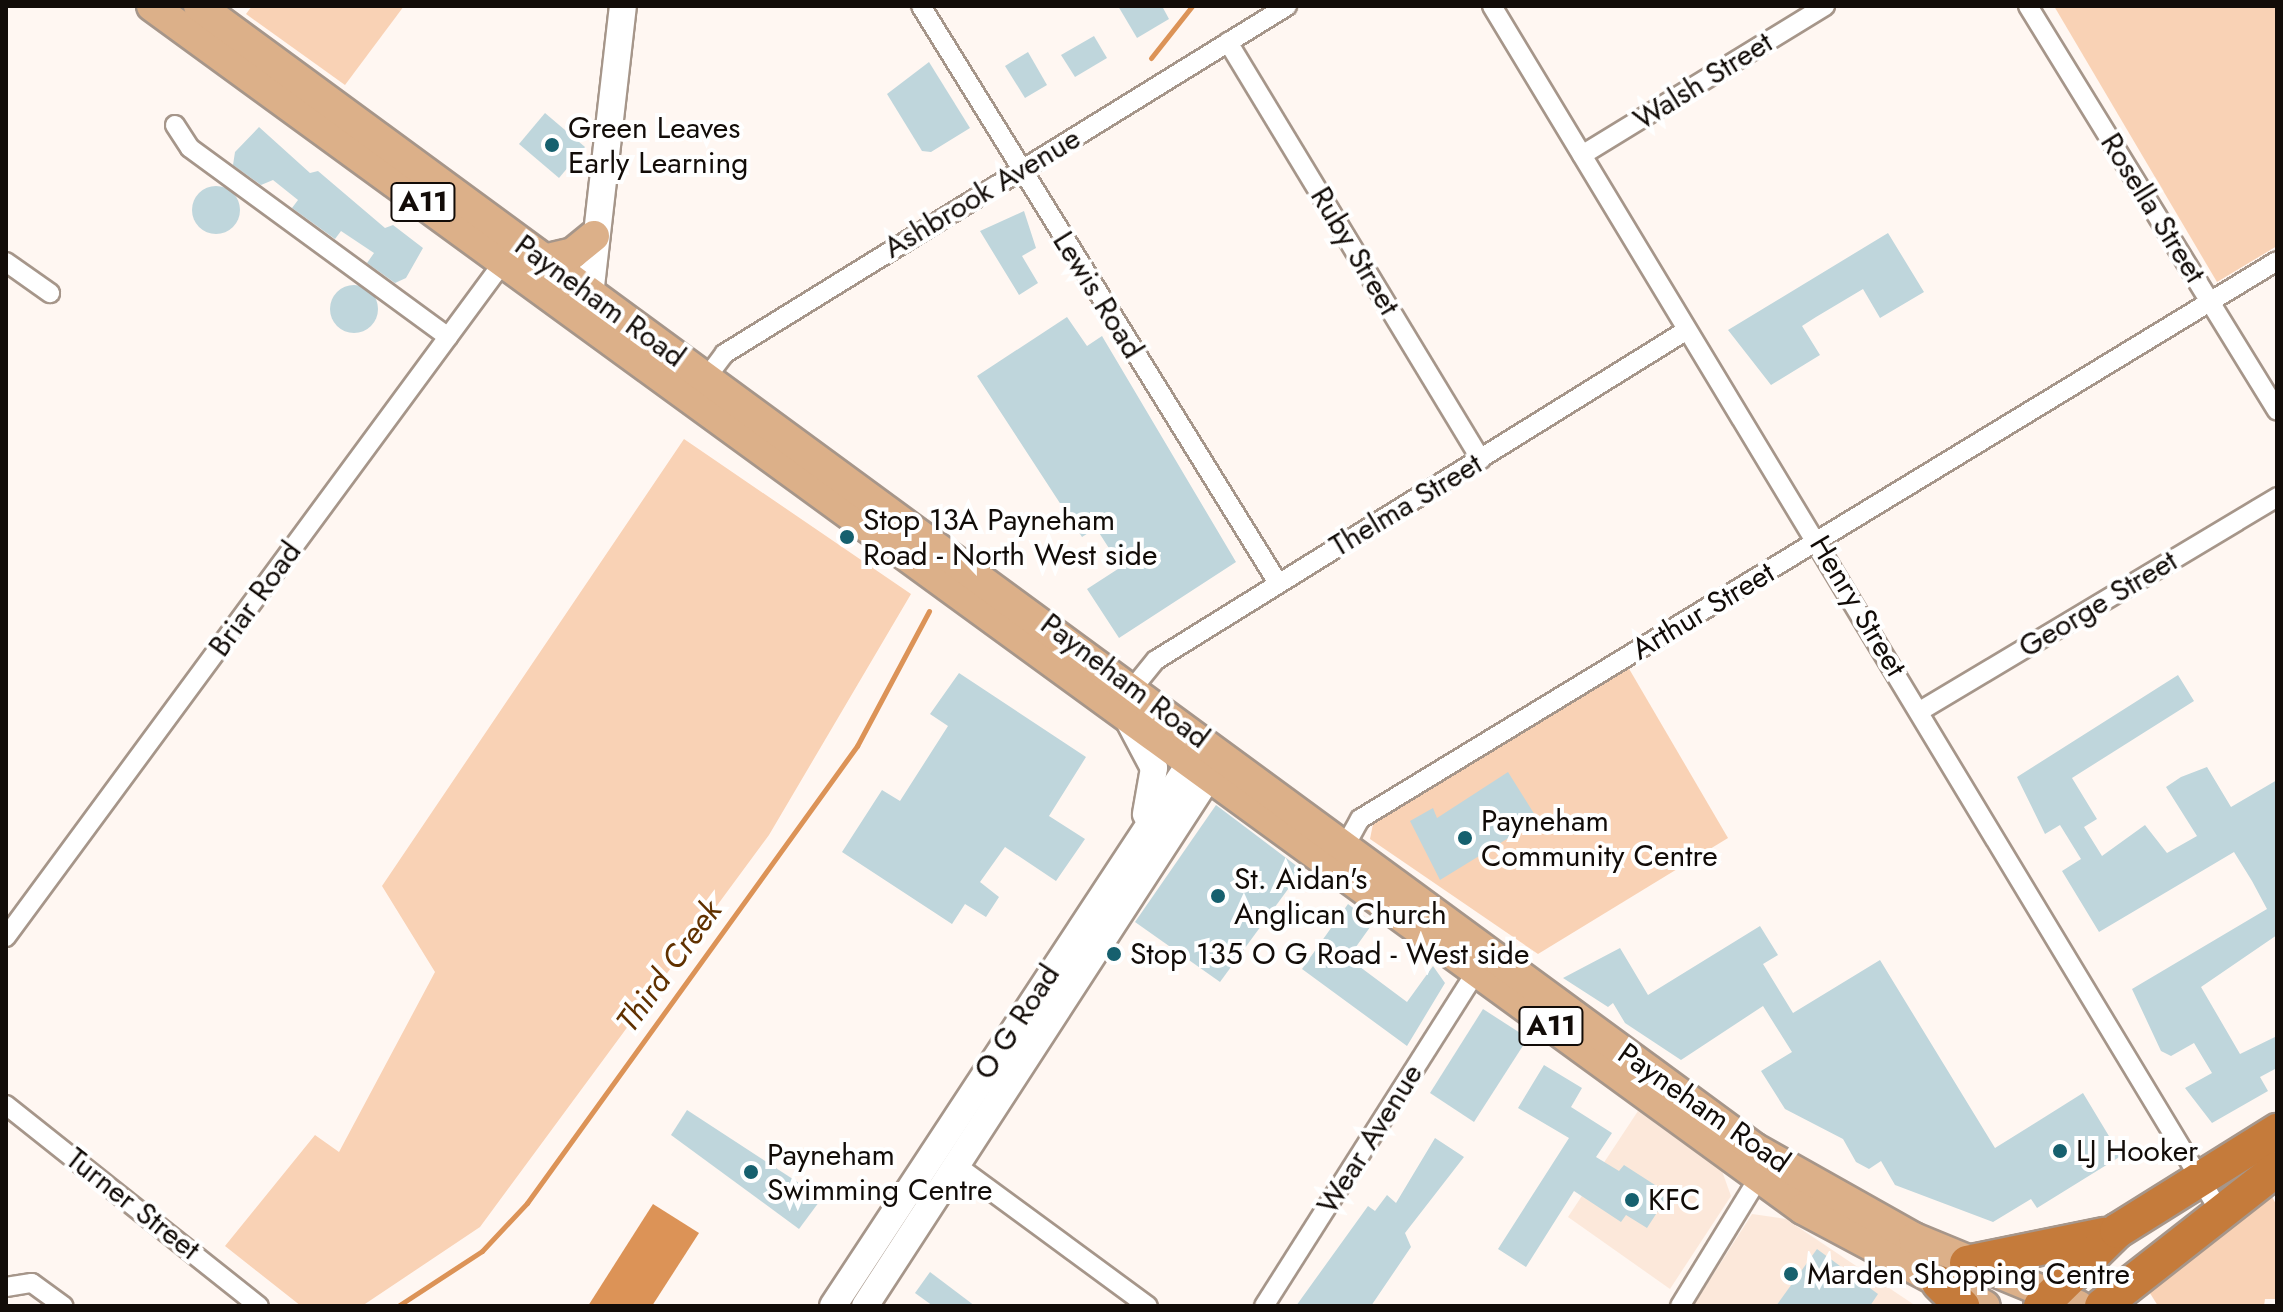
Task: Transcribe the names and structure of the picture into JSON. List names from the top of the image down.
{
  "streets": {
    "main road": ["A11", "Payneham Road", "O G Road"],
    "street": [
      "Walsh Street",
      "Ashbrook Avenue",
      "Rosella Street",
      "Ruby Street",
      "Lewis Road",
      "Thelma Street",
      "Briar Road",
      "George Street",
      "Henry Street",
      "Arthur Street",
      "Wear Avenue",
      "Turner Street"
    ]
  },
  "crossings": [
    ["Walsh Street", "Henry Street"],
    ["Ashbrook Avenue", "Ruby Street"],
    ["Ashbrook Avenue", "Lewis Road"],
    ["Ashbrook Avenue", "Payneham Road"],
    ["Rosella Street", "Arthur Street"],
    ["Ruby Street", "Thelma Street"],
    ["Lewis Road", "Thelma Street"],
    ["Payneham Road", "Thelma Street"],
    ["Payneham Road", "Briar Road"],
    ["Payneham Road", "Arthur Street"],
    ["Payneham Road", "O G Road"],
    ["Payneham Road", "Wear Avenue"],
    ["Thelma Street", "Henry Street"],
    ["George Street", "Henry Street"],
    ["Henry Street", "Arthur Street"]
  ],
  "water": ["Third Creek"],
  "places": [
    "Green Leaves Early Learning",
    "Stop 13A Payneham Road - North West side",
    "Payneham Community Centre",
    "St. Aidan's Anglican Church",
    "Stop 135 O G Road - West side",
    "LJ Hooker",
    "Payneham Swimming Centre",
    "KFC",
    "Marden Shopping Centre"
  ]
}
